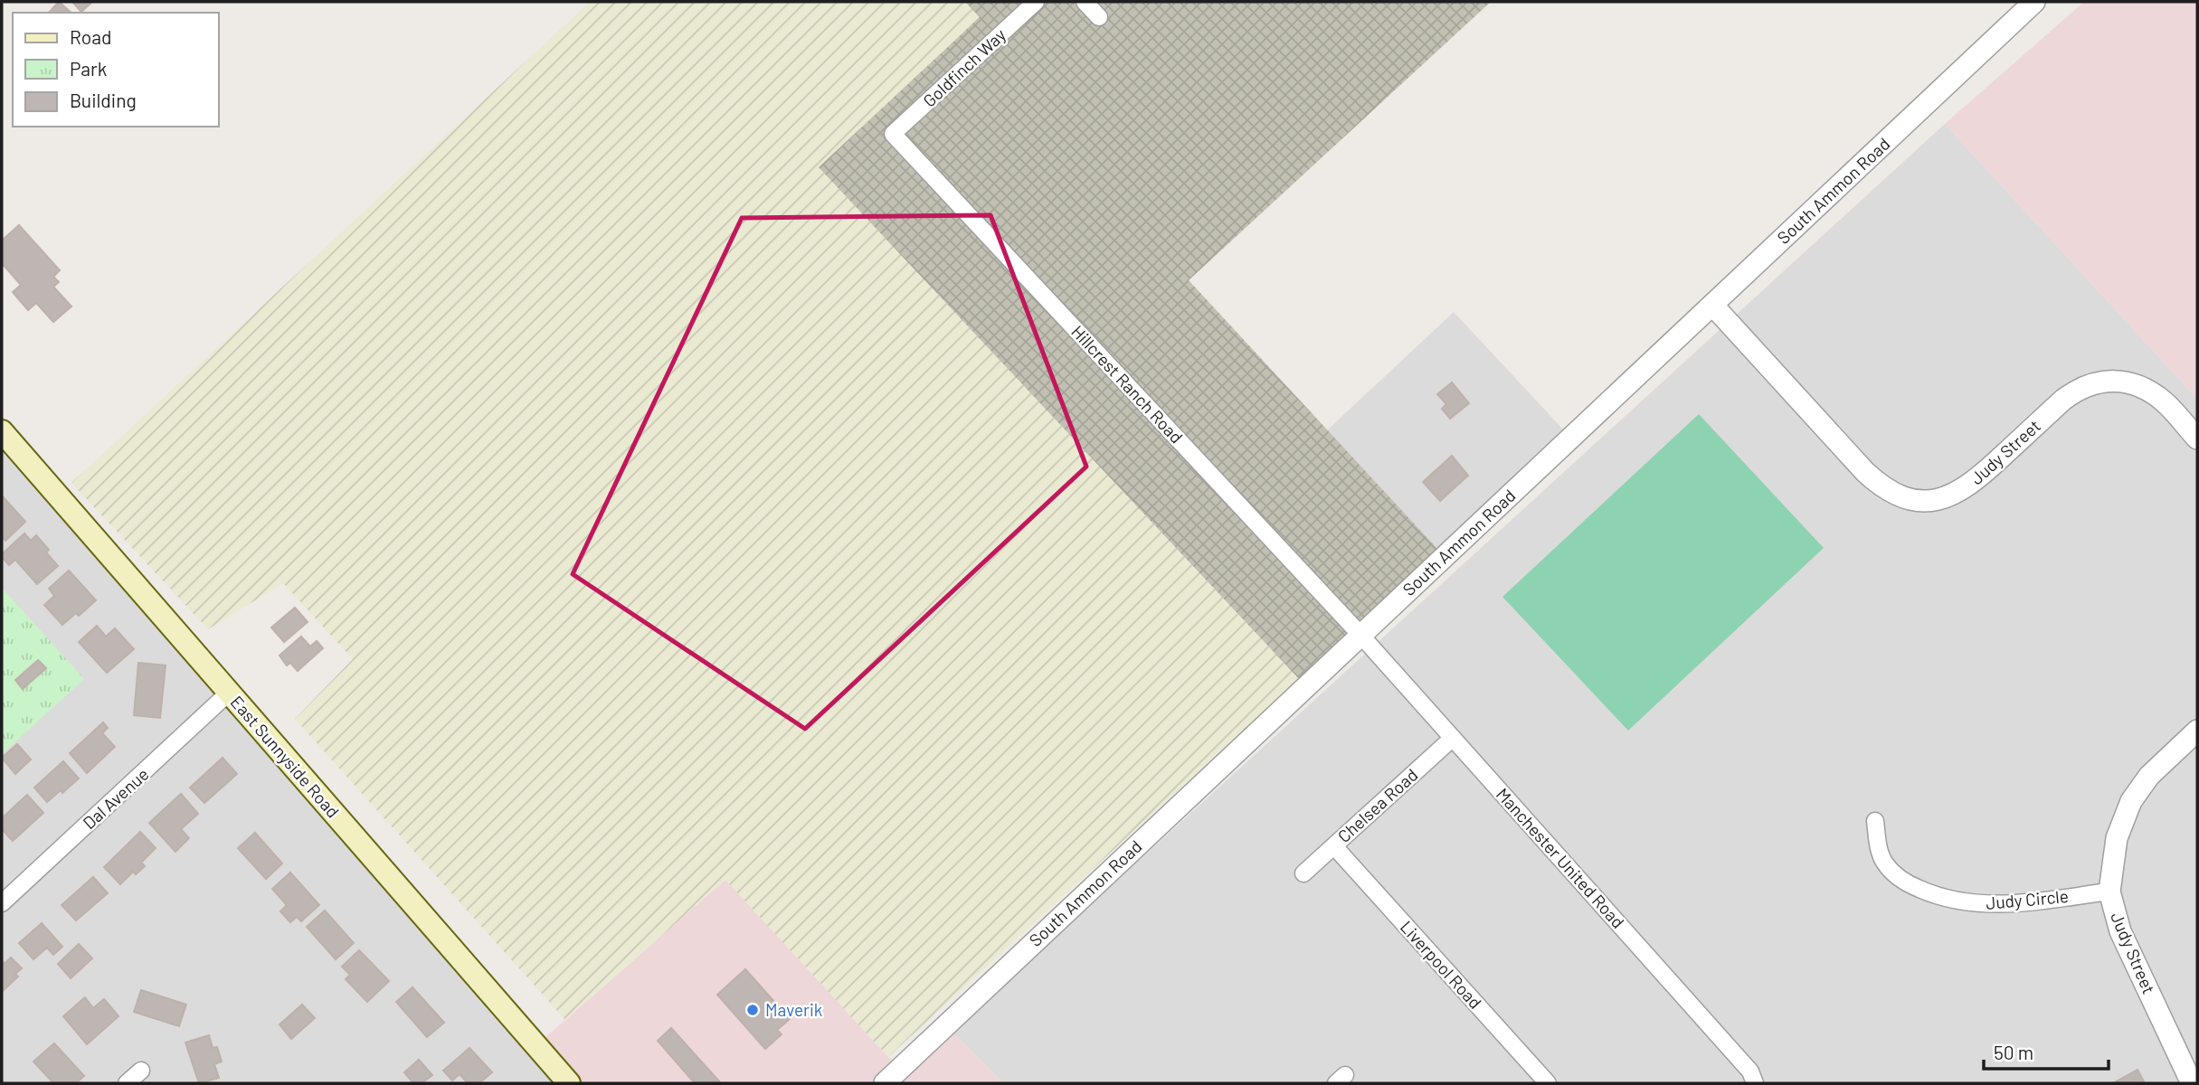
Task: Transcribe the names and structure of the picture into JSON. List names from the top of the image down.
{
  "streets": {
    "main road": ["East Sunnyside Road"],
    "street": [
      "Goldfinch Way",
      "South Ammon Road",
      "Hillcrest Ranch Road",
      "Judy Street",
      "Dal Avenue",
      "Chelsea Road",
      "Manchester United Road",
      "Judy Circle",
      "Liverpool Road"
    ]
  },
  "crossings": [
    ["Goldfinch Way", "Hillcrest Ranch Road"],
    ["South Ammon Road", "Hillcrest Ranch Road"],
    ["South Ammon Road", "Judy Street"],
    ["South Ammon Road", "Manchester United Road"],
    ["Hillcrest Ranch Road", "Manchester United Road"],
    ["Judy Street", "Judy Circle"],
    ["East Sunnyside Road", "Dal Avenue"],
    ["Chelsea Road", "Manchester United Road"],
    ["Chelsea Road", "Liverpool Road"]
  ],
  "places": ["Maverik"],
  "legend": ["Road", "Park", "Building"],
  "scale_bar": "50 m"
}
